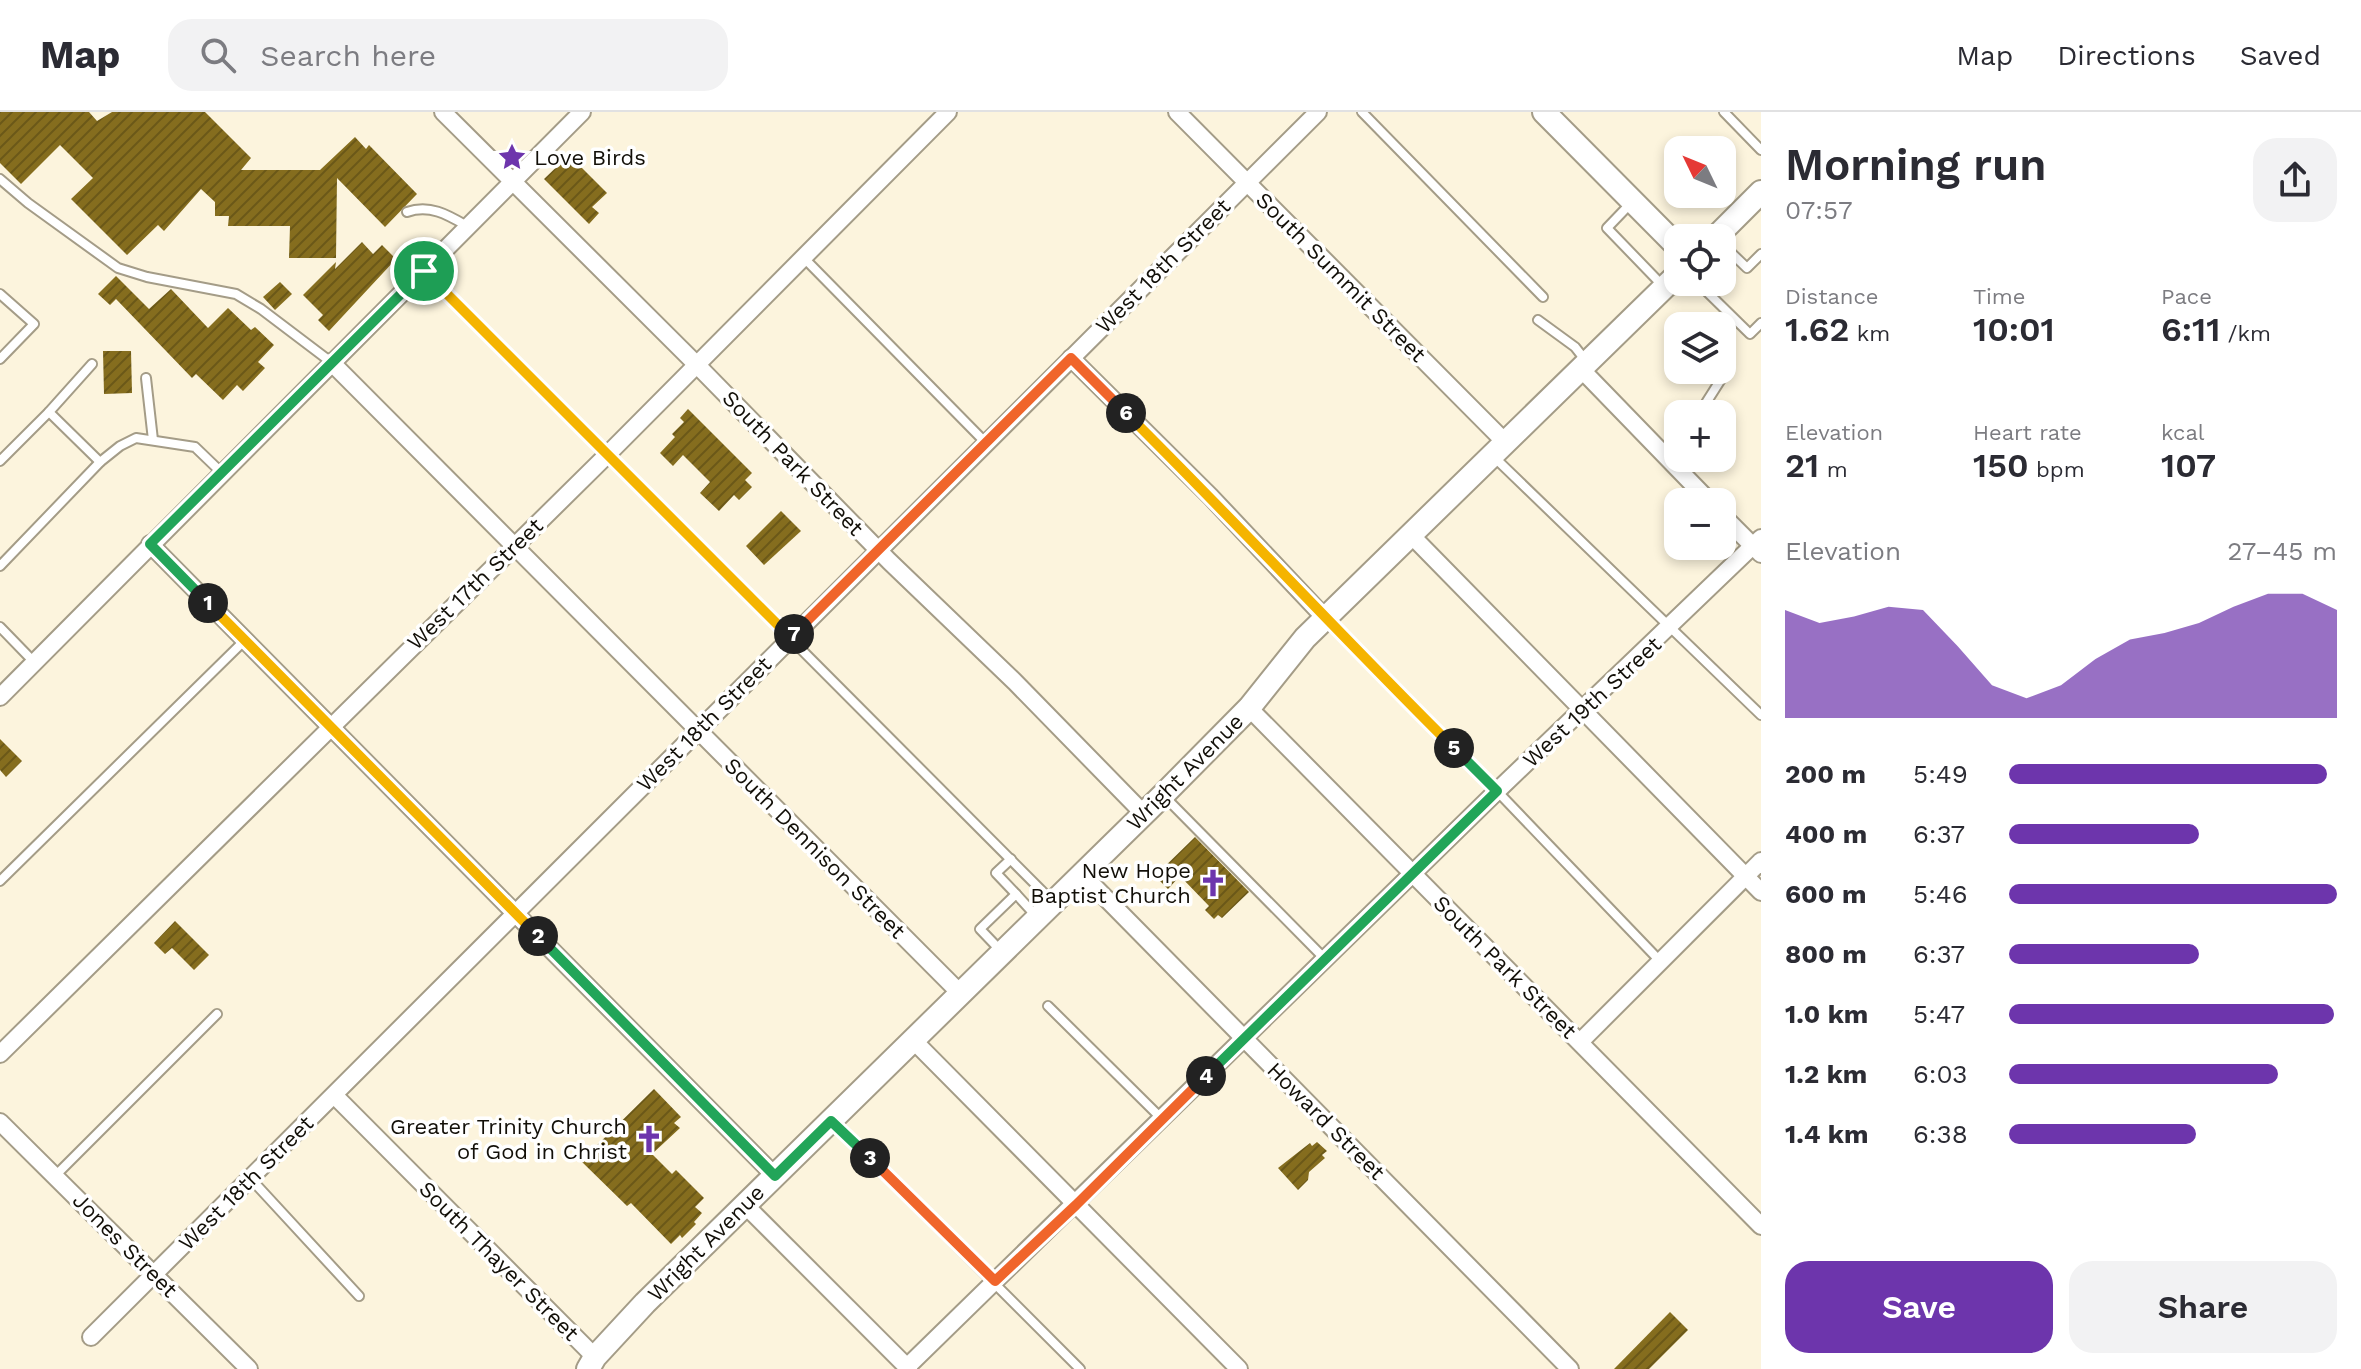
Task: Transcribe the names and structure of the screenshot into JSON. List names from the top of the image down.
{
  "streets": {
    "main road": ["Wright Avenue"],
    "street": [
      "West 18th Street",
      "South Summit Street",
      "South Park Street",
      "West 17th Street",
      "West 19th Street",
      "South Dennison Street",
      "Howard Street",
      "Jones Street",
      "South Thayer Street"
    ]
  },
  "crossings": [
    ["West 18th Street", "South Summit Street"],
    ["West 18th Street", "South Park Street"],
    ["West 18th Street", "South Dennison Street"],
    ["West 18th Street", "Jones Street"],
    ["West 18th Street", "South Thayer Street"],
    ["South Summit Street", "Wright Avenue"],
    ["South Park Street", "West 17th Street"],
    ["South Park Street", "West 19th Street"],
    ["South Park Street", "Wright Avenue"],
    ["West 17th Street", "South Dennison Street"],
    ["West 19th Street", "Howard Street"],
    ["Wright Avenue", "South Dennison Street"],
    ["Wright Avenue", "Howard Street"],
    ["Wright Avenue", "South Thayer Street"]
  ],
  "places": {
    "place": ["Love Birds"],
    "church": ["New Hope Baptist Church", "Greater Trinity Church of God in Christ"]
  },
  "north": "top left",
  "page": {
    "header": "Map",
    "search": "Search here",
    "nav": ["Map", "Directions", "Saved"],
    "heading": ["Morning run", "07:57"],
    "map_buttons": ["+", "−"],
    "stats": [
      ["Distance", "1.62 km"],
      ["Time", "10:01"],
      ["Pace", "6:11 /km"],
      ["Elevation", "21 m"],
      ["Heart rate", "150 bpm"],
      ["kcal", "107"]
    ],
    "pins": [
      "6",
      "1",
      "7",
      "5",
      "2",
      "4",
      "3"
    ],
    "chart": ["Elevation", "27–45 m"],
    "list": [
      {
        "name": "200 m",
        "note": "5:49"
      },
      {
        "name": "400 m",
        "note": "6:37"
      },
      {
        "name": "600 m",
        "note": "5:46"
      },
      {
        "name": "800 m",
        "note": "6:37"
      },
      {
        "name": "1.0 km",
        "note": "5:47"
      },
      {
        "name": "1.2 km",
        "note": "6:03"
      },
      {
        "name": "1.4 km",
        "note": "6:38"
      }
    ],
    "buttons": ["Save", "Share"]
  }
}
